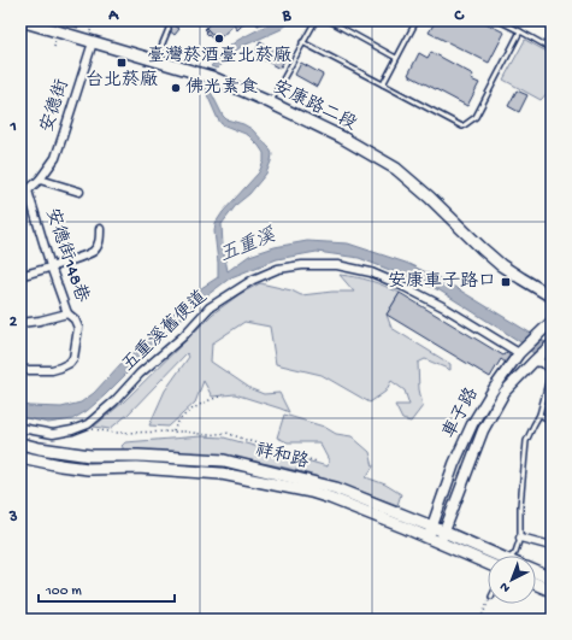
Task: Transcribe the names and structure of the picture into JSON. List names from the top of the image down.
{
  "streets": {
    "main road": ["安康路二段", "祥和路"],
    "street": [
      "安德街",
      "安德街148巷",
      "五重溪舊便道",
      "車子路"
    ]
  },
  "crossings": [
    ["安德街", "安康路二段"],
    ["安德街", "安德街148巷"],
    ["五重溪舊便道", "車子路"],
    ["車子路", "祥和路"]
  ],
  "water": ["五重溪"],
  "places": {
    "other": ["臺灣菸酒臺北菸廠", "佛光素食"],
    "transit": ["台北菸廠", "安康車子路口"]
  },
  "scale_bar": "100 m",
  "north": "bottom left",
  "grid": {
    "columns": ["A", "B", "C"],
    "rows": ["1", "2", "3"]
  }
}
